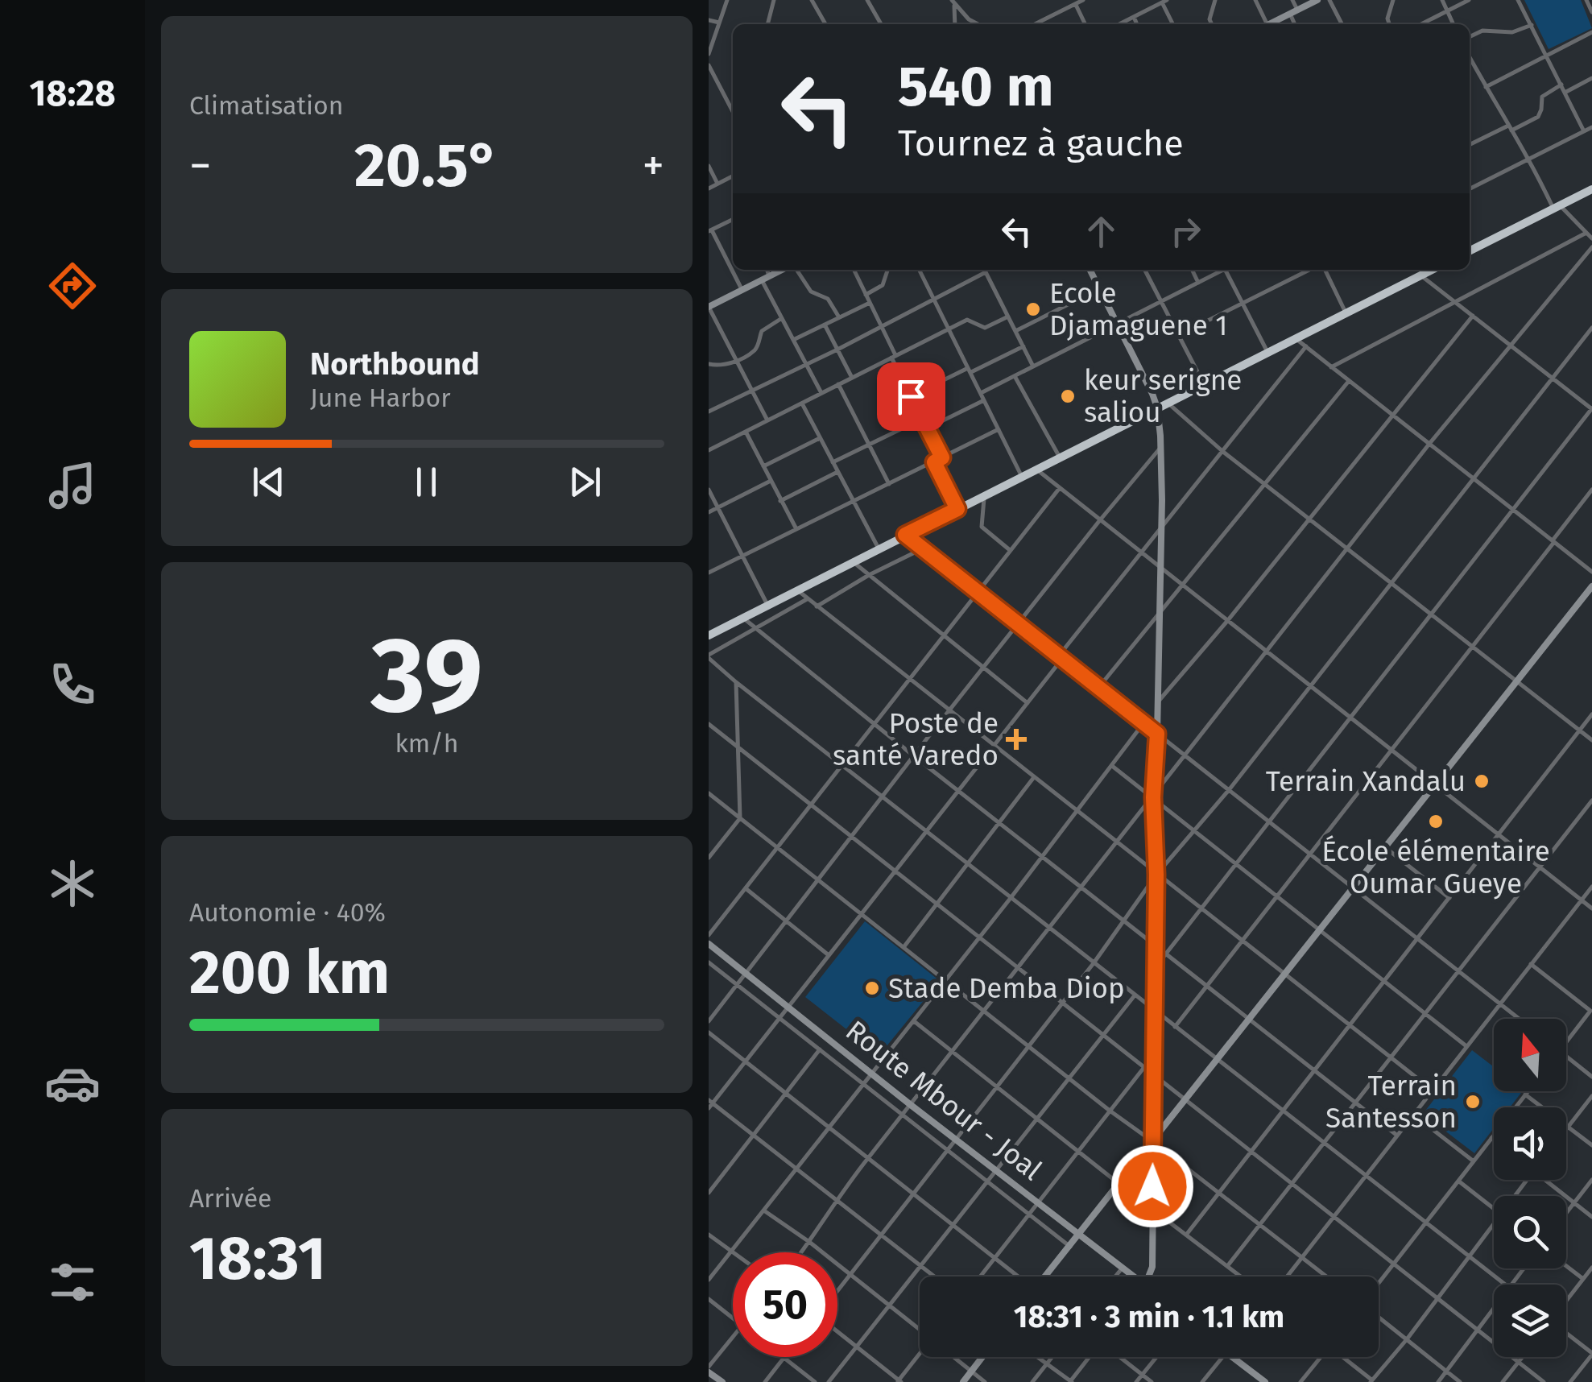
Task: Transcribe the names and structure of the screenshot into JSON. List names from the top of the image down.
{
  "streets": {
    "main road": ["Route Mbour - Joal"]
  },
  "places": {
    "other": [
      "Ecole Djamaguene 1",
      "keur serigne saliou",
      "Terrain Xandalu",
      "École élémentaire Oumar Gueye",
      "Stade Demba Diop",
      "Terrain Santesson"
    ],
    "health": ["Poste de santé Varedo"]
  },
  "north": "top",
  "page": {
    "tabs": "18:28",
    "tile": [
      "Climatisation",
      ["39", "km/h"],
      ["Autonomie · 40%", "200 km"],
      ["Arrivée", "18:31"]
    ],
    "turn": ["540 m", "Tournez à gauche"],
    "heat": ["−", "20.5°", "+"],
    "song": ["Northbound", "June Harbor"],
    "limit": "50",
    "trip": "18:31 · 3 min · 1.1 km"
  }
}
